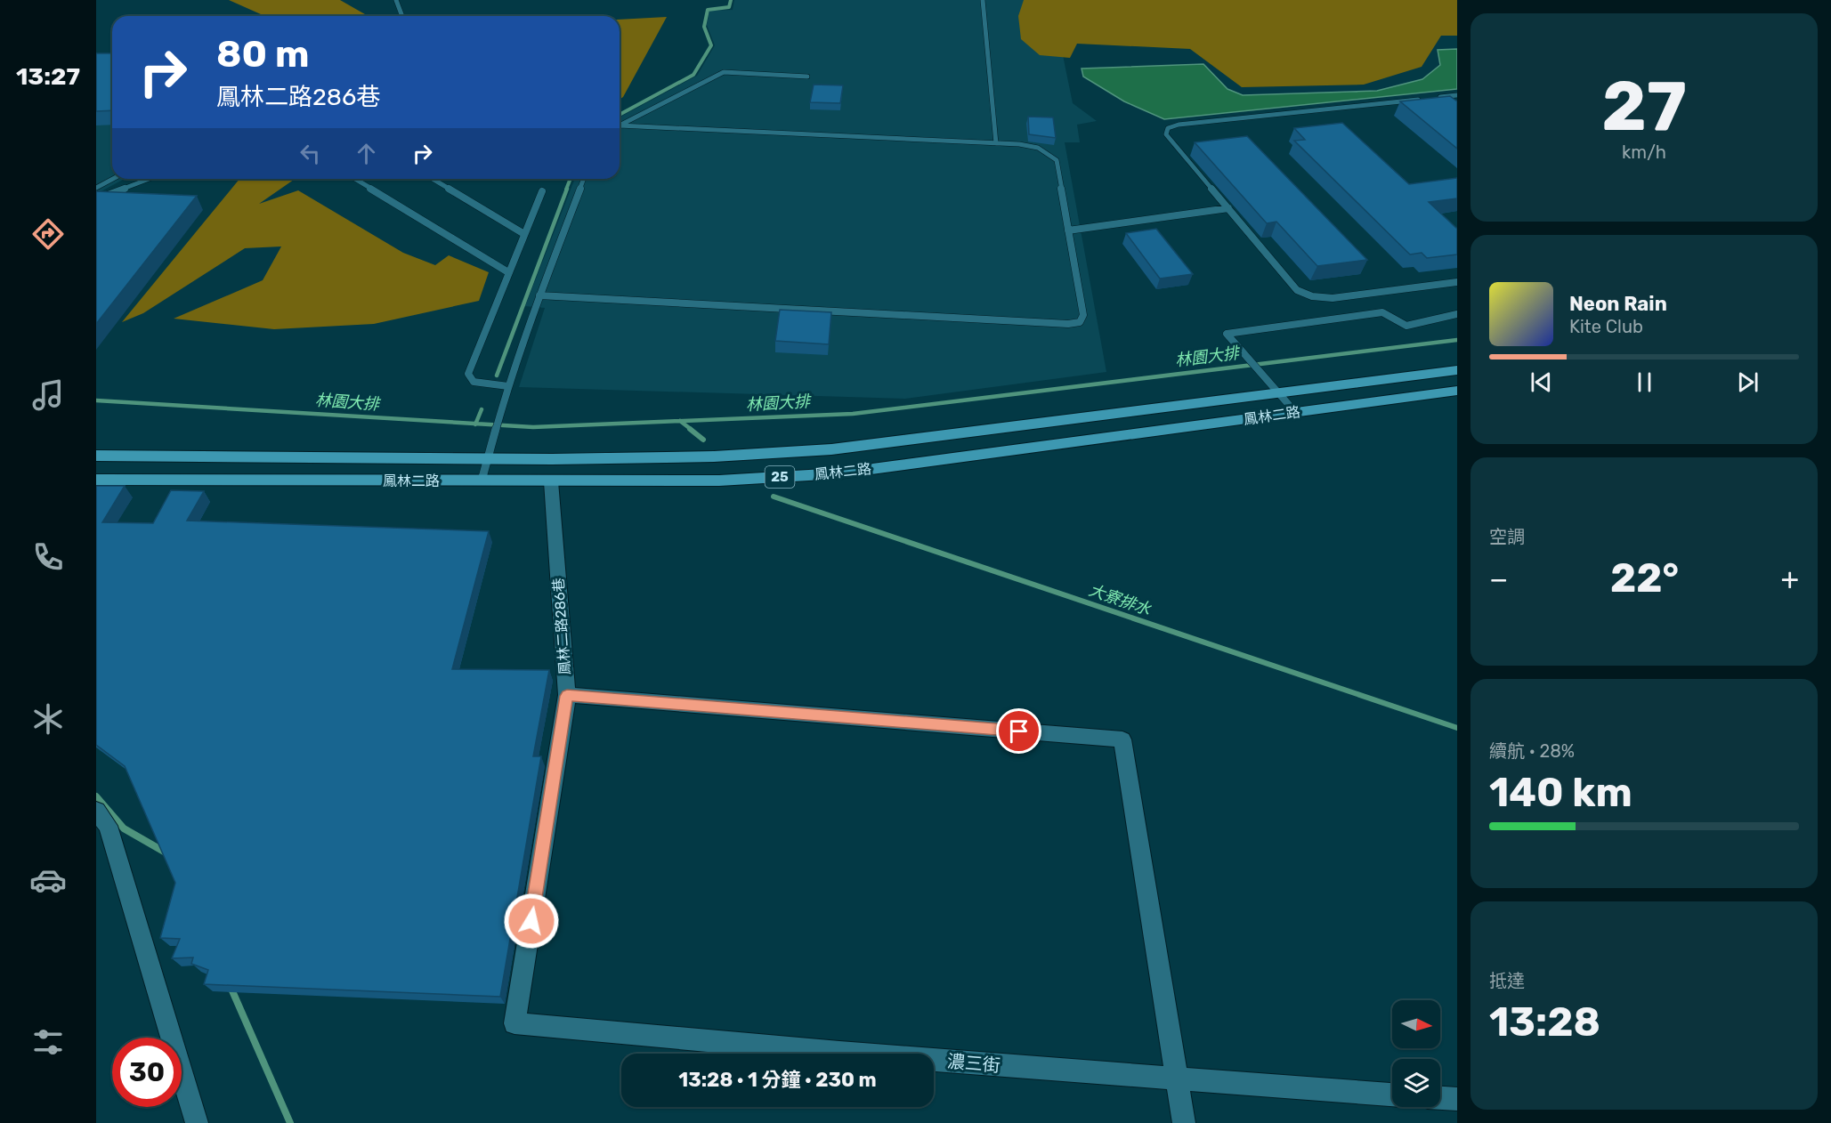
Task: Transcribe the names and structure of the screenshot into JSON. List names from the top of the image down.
{
  "streets": {
    "main road": ["鳳林二路", "25"],
    "street": ["鳳林二路286巷", "濃三街"]
  },
  "crossings": [
    ["鳳林二路", "鳳林二路286巷"],
    ["鳳林二路286巷", "濃三街"]
  ],
  "water": ["林園大排", "大寮排水"],
  "north": "right",
  "page": {
    "tabs": "13:27",
    "tile": [
      ["27", "km/h"],
      "空調",
      ["續航 · 28%", "140 km"],
      ["抵達", "13:28"]
    ],
    "turn": ["80 m", "鳳林二路286巷"],
    "song": ["Neon Rain", "Kite Club"],
    "heat": ["−", "22°", "+"],
    "limit": "30",
    "trip": "13:28 · 1 分鐘 · 230 m"
  }
}
